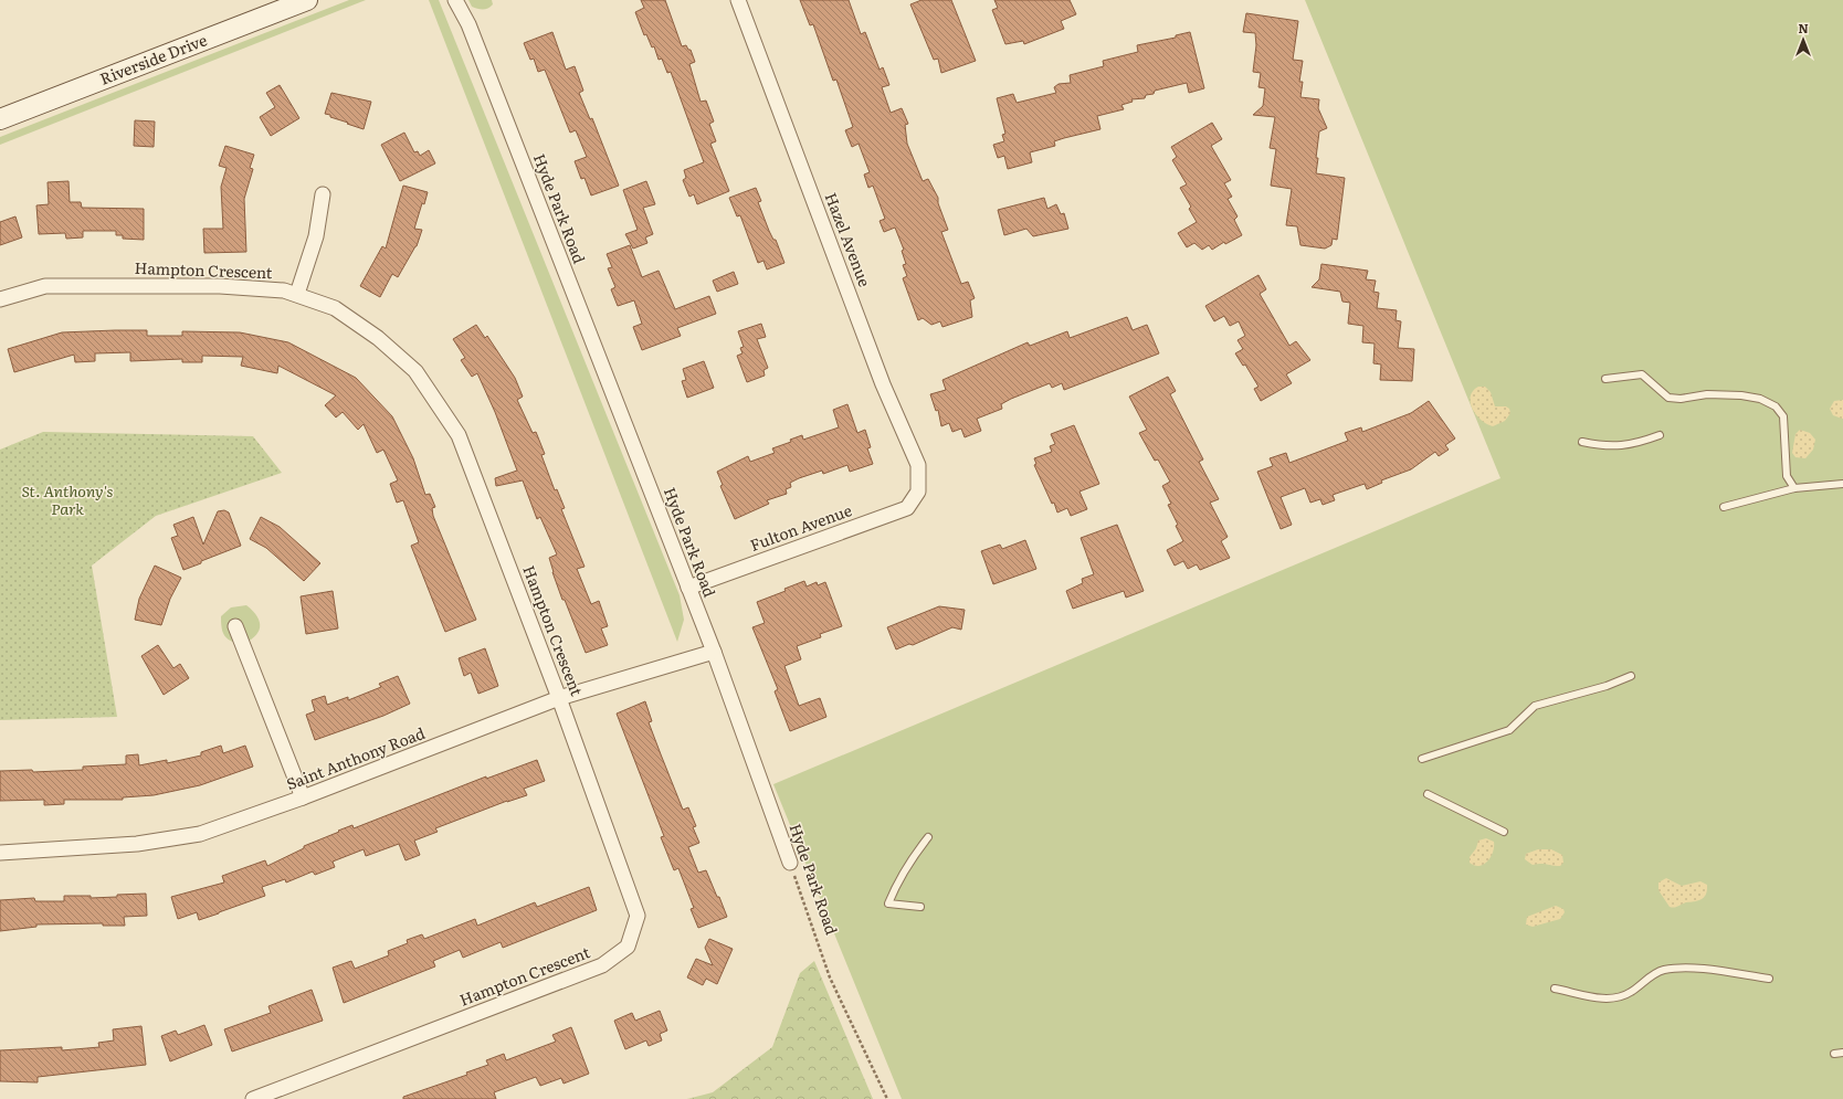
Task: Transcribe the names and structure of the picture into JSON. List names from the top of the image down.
{
  "streets": {
    "main road": ["Riverside Drive"],
    "street": [
      "Hyde Park Road",
      "Hazel Avenue",
      "Hampton Crescent",
      "Fulton Avenue",
      "Saint Anthony Road"
    ]
  },
  "crossings": [
    ["Hyde Park Road", "Fulton Avenue"],
    ["Hyde Park Road", "Saint Anthony Road"],
    ["Hazel Avenue", "Fulton Avenue"],
    ["Hampton Crescent", "Saint Anthony Road"]
  ],
  "parks": ["St. Anthony's Park"],
  "north": "top"
}
